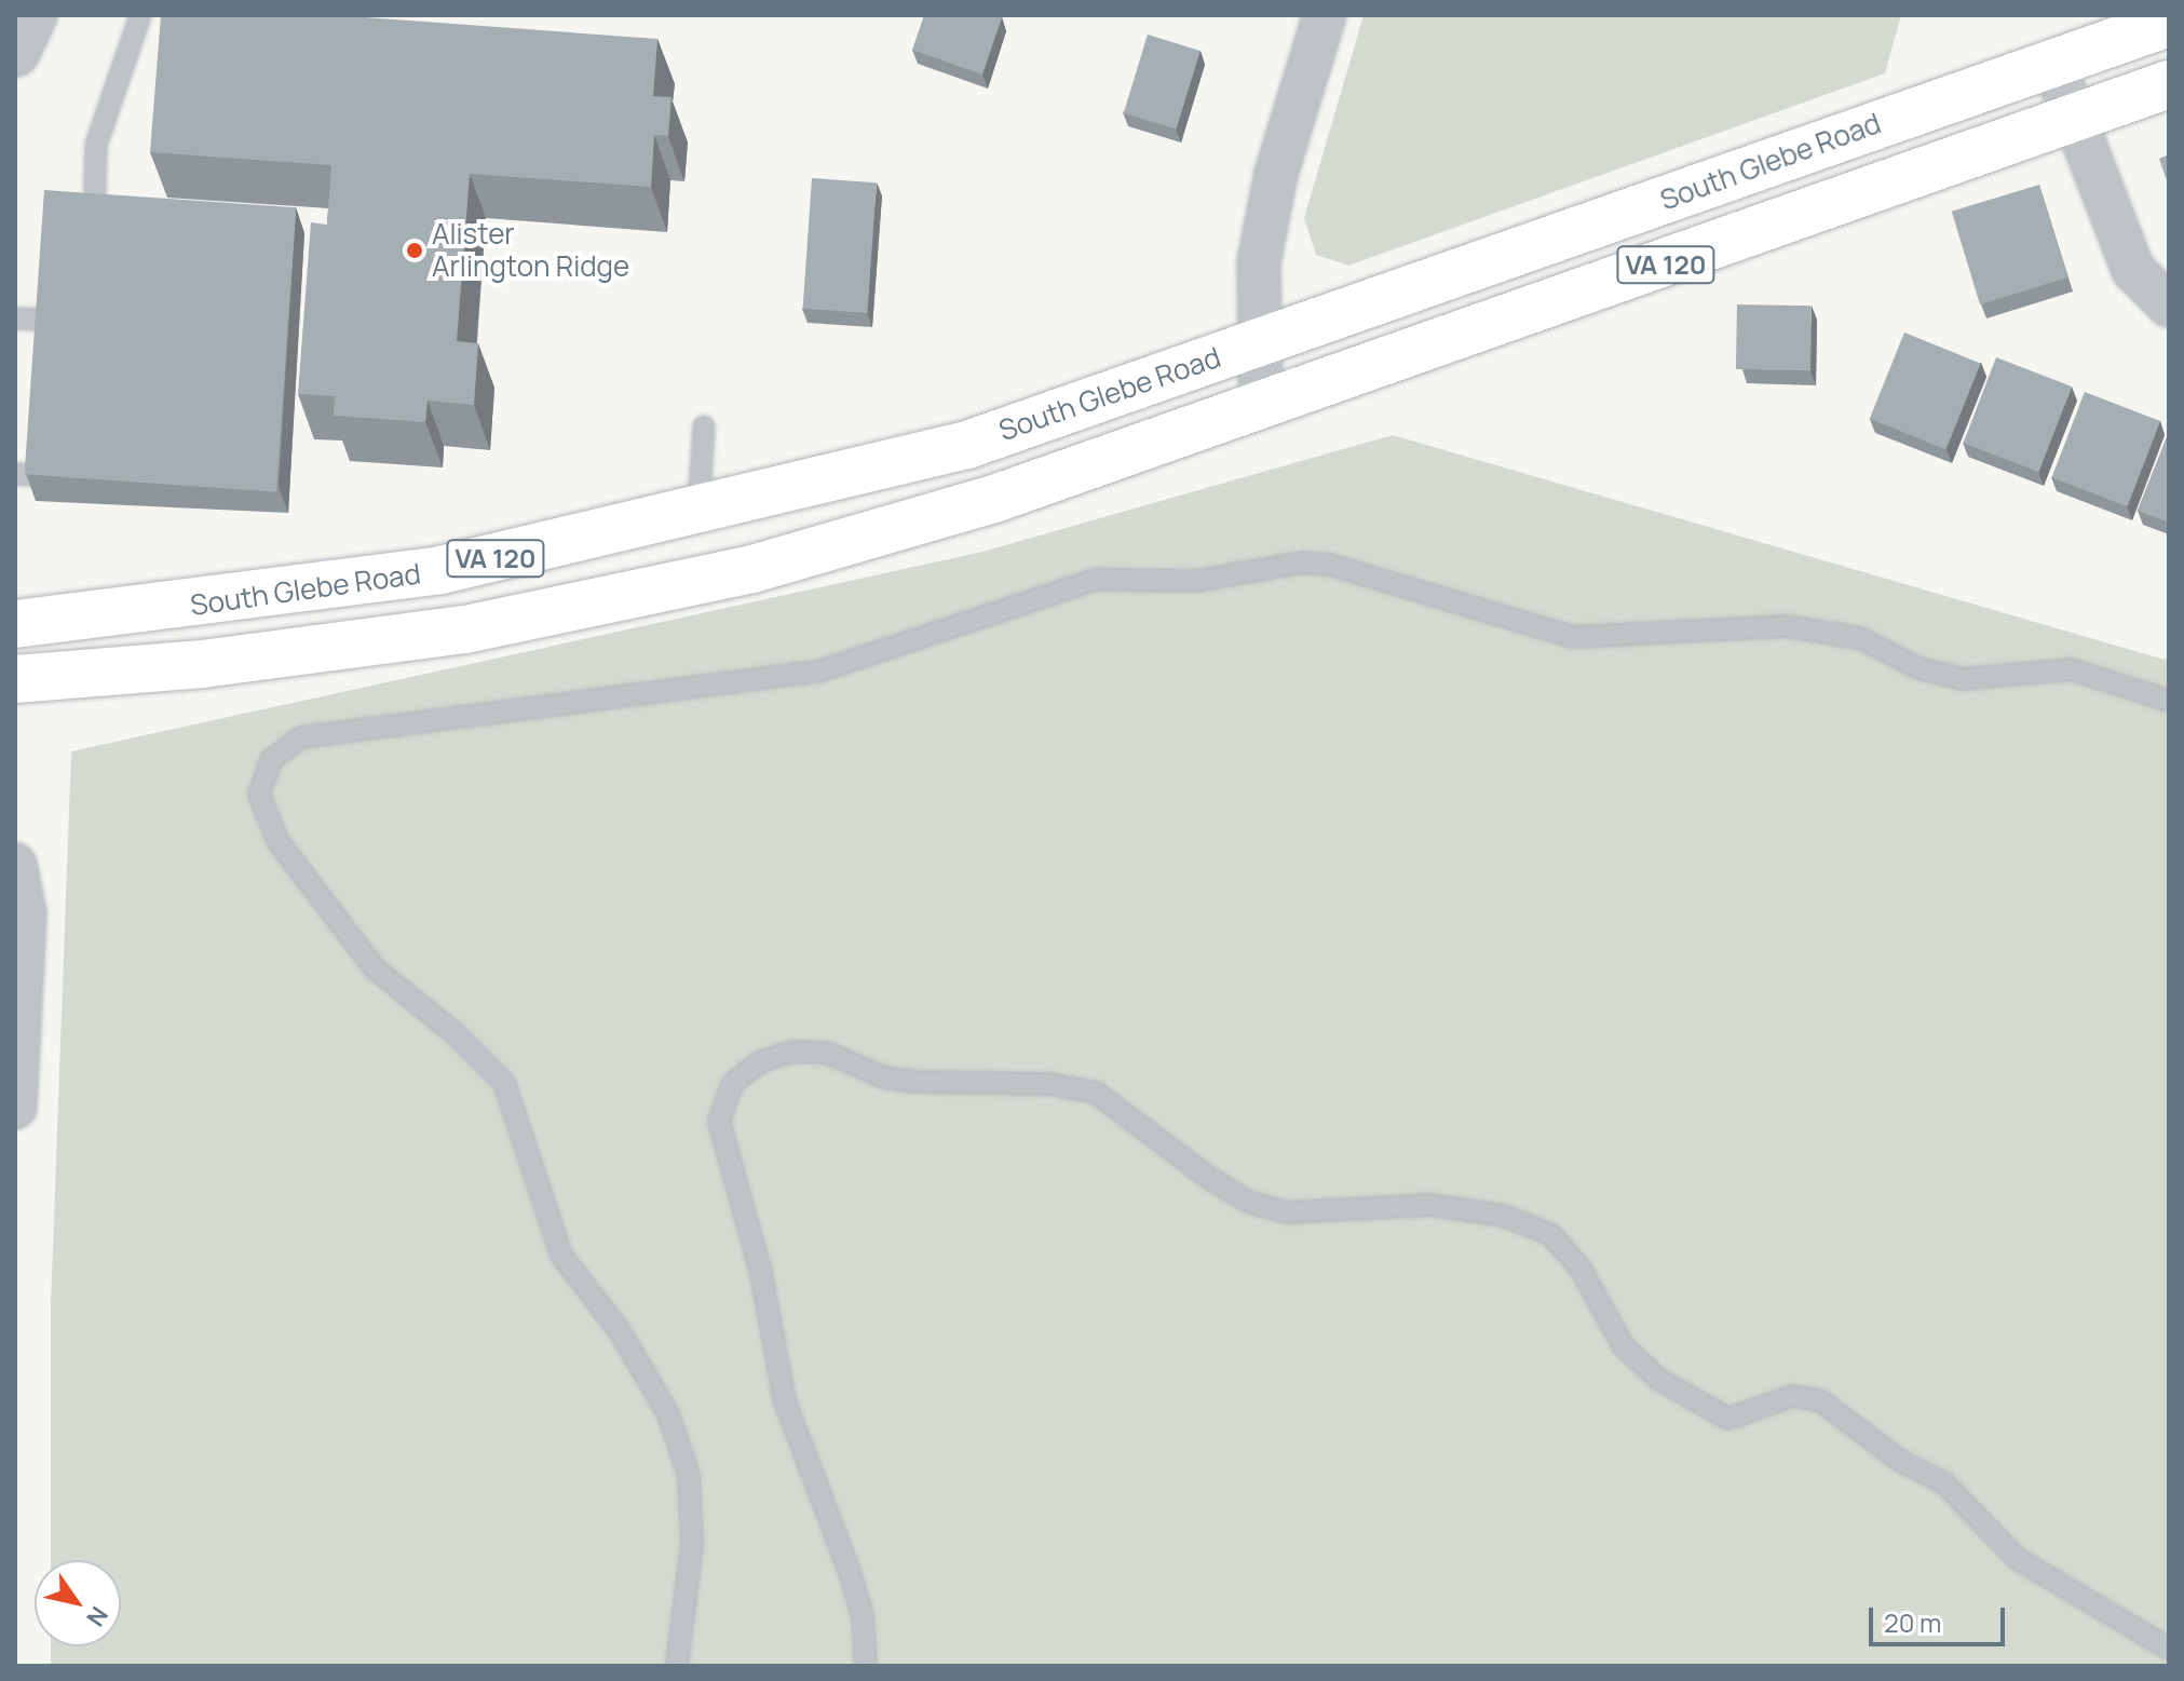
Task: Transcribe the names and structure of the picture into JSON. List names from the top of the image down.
{
  "streets": {
    "main road": ["South Glebe Road", "VA 120"]
  },
  "places": ["Alister Arlington Ridge"],
  "scale_bar": "20 m",
  "north": "bottom right"
}
